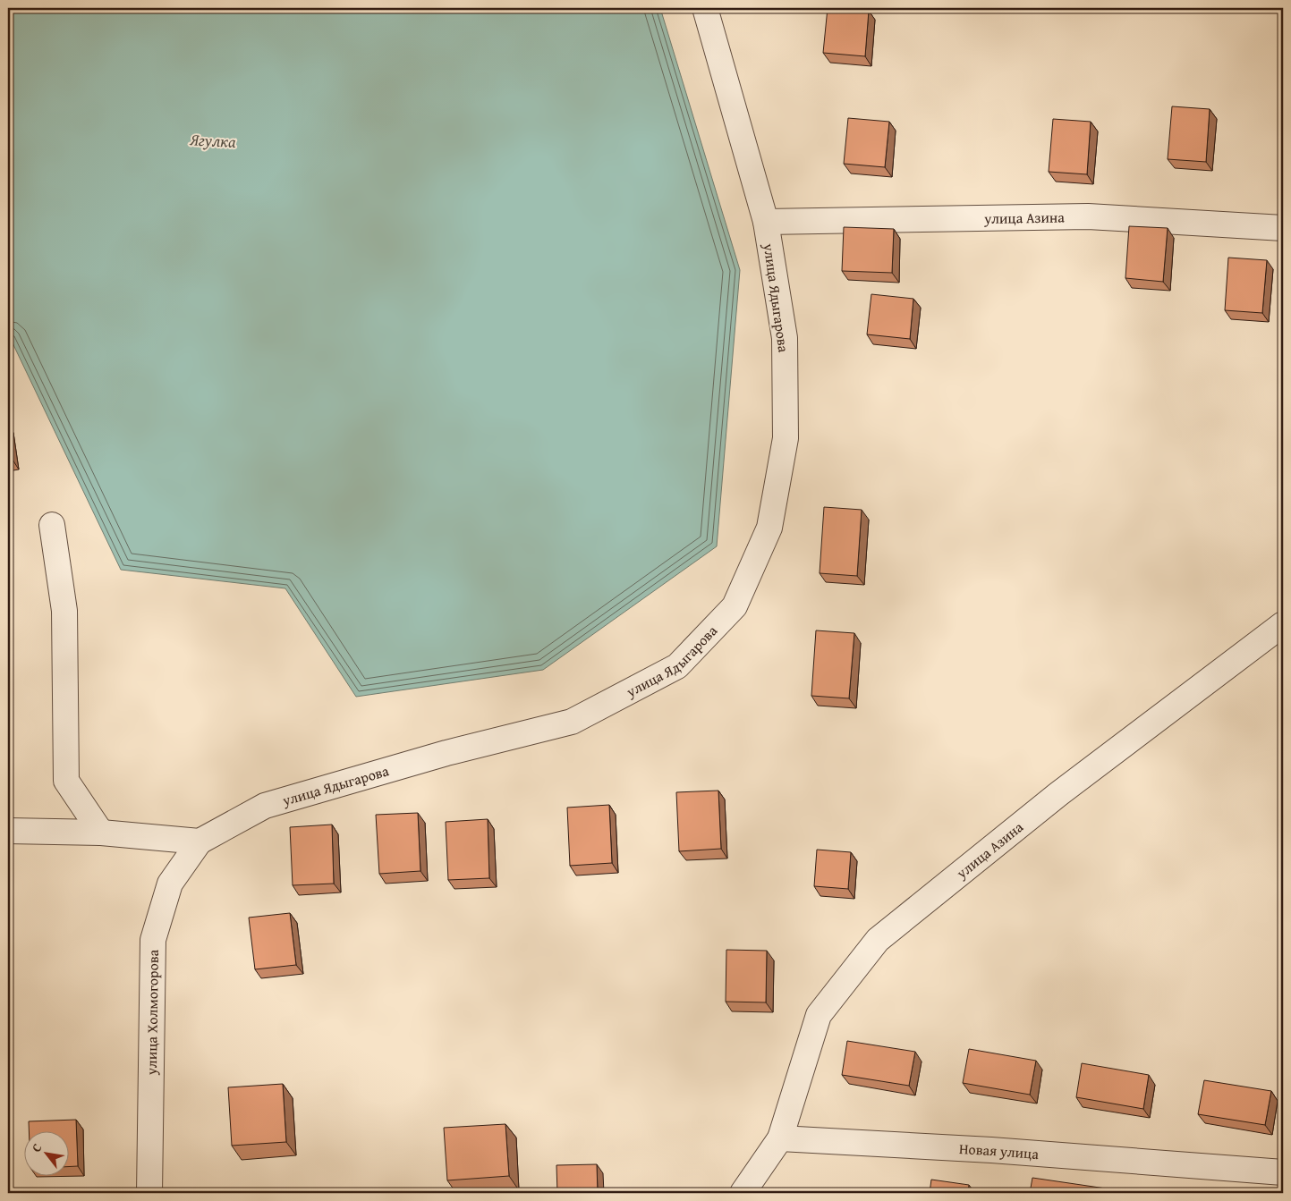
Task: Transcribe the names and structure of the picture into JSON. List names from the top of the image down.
{
  "streets": {
    "street": [
      "улица Азина",
      "улица Ядыгарова",
      "улица Холмогорова",
      "Новая улица"
    ]
  },
  "crossings": [
    ["улица Азина", "улица Ядыгарова"],
    ["улица Азина", "Новая улица"],
    ["улица Ядыгарова", "улица Холмогорова"]
  ],
  "water": ["Ягулка"],
  "north": "top left"
}
